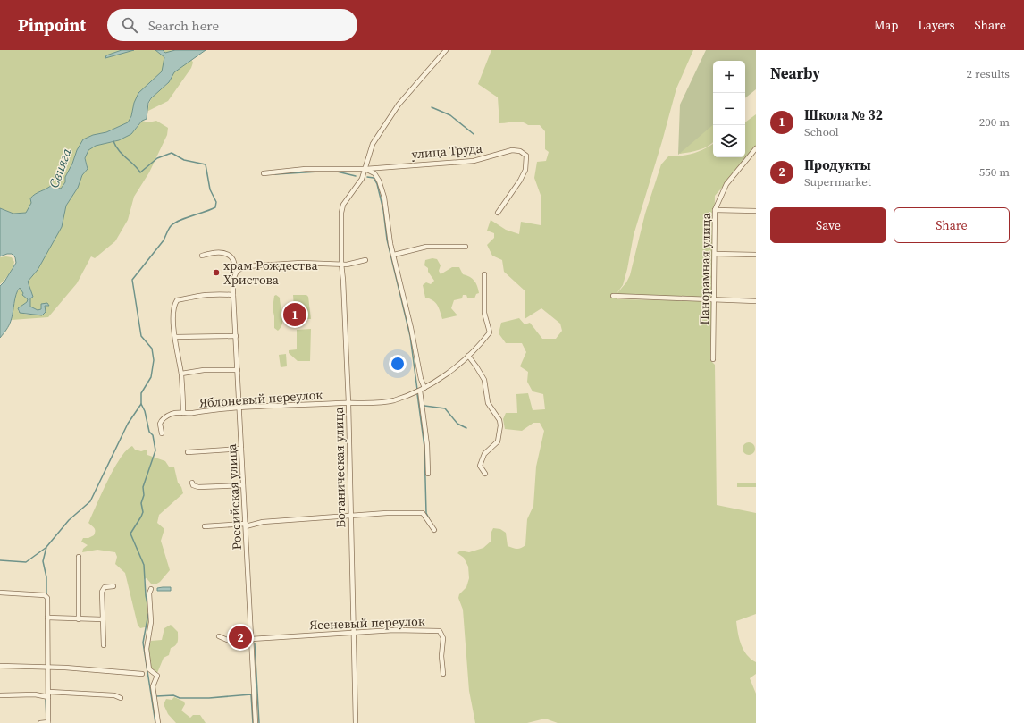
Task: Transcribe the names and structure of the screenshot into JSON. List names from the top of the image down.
{
  "streets": {
    "street": [
      "улица Труда",
      "Панорамная улица",
      "Яблоневый переулок",
      "Ботаническая улица",
      "Российская улица",
      "Ясеневый переулок"
    ]
  },
  "crossings": [
    ["улица Труда", "Ботаническая улица"],
    ["Яблоневый переулок", "Ботаническая улица"],
    ["Яблоневый переулок", "Российская улица"],
    ["Ботаническая улица", "Ясеневый переулок"],
    ["Российская улица", "Ясеневый переулок"]
  ],
  "water": ["Свияга"],
  "places": ["храм Рождества Христова"],
  "page": {
    "header": "Pinpoint",
    "search": "Search here",
    "nav": ["Map", "Layers", "Share"],
    "heading": ["Nearby", "2 results"],
    "map_buttons": ["+", "−"],
    "list": [
      {
        "mark": "1",
        "name": "Школа № 32",
        "note": "School",
        "value": "200 m"
      },
      {
        "mark": "2",
        "name": "Продукты",
        "note": "Supermarket",
        "value": "550 m"
      }
    ],
    "buttons": ["Save", "Share"],
    "pins": ["1", "2"]
  }
}
